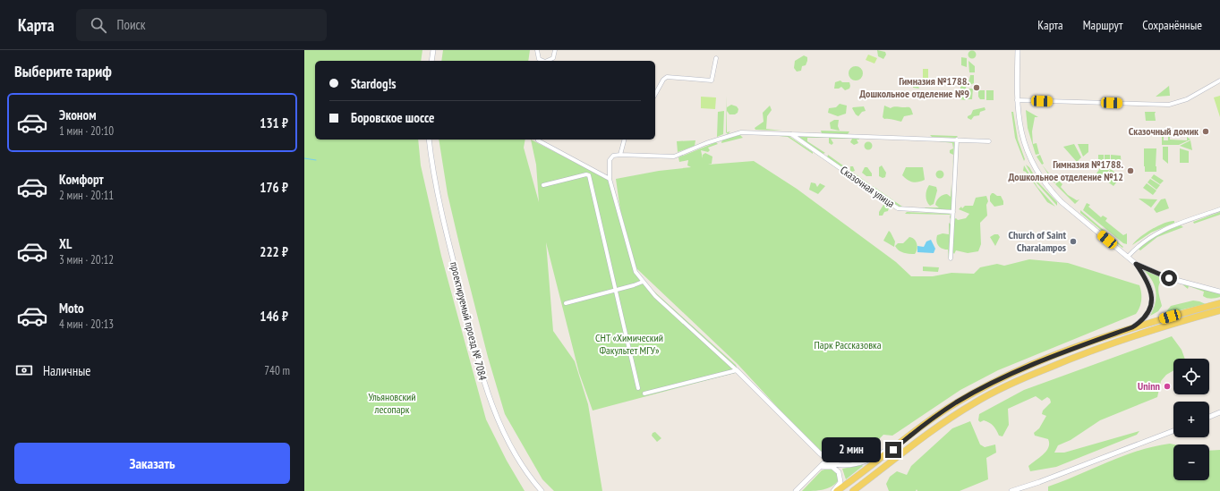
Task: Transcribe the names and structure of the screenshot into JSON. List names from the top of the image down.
{
  "streets": {
    "street": ["Сказочная улица", "проектируемый проезд № 7084"]
  },
  "parks": ["СНТ «Химический Факультет МГУ»", "Парк Рассказовка", "Ульяновский лесопарк"],
  "places": [
    "Гимназия №1788. Дошкольное отделение №9",
    "Сказочный домик",
    "Гимназия №1788. Дошкольное отделение №12",
    "Church of Saint Charalampos",
    "Uninn"
  ],
  "page": {
    "header": "Карта",
    "search": "Поиск",
    "nav": ["Карта", "Маршрут", "Сохранённые"],
    "heading": "Выберите тариф",
    "banner": ["Stardog!s", "Боровское шоссе"],
    "list": [
      {
        "name": "Эконом",
        "note": "1 мин · 20:10",
        "value": "131 ₽"
      },
      {
        "name": "Комфорт",
        "note": "2 мин · 20:11",
        "value": "176 ₽"
      },
      {
        "name": "XL",
        "note": "3 мин · 20:12",
        "value": "222 ₽"
      },
      {
        "name": "Moto",
        "note": "4 мин · 20:13",
        "value": "146 ₽"
      }
    ],
    "pay": ["Наличные", "740 m"],
    "map_buttons": ["+", "−"],
    "buttons": "Заказать",
    "bubble": "2 мин"
  }
}
